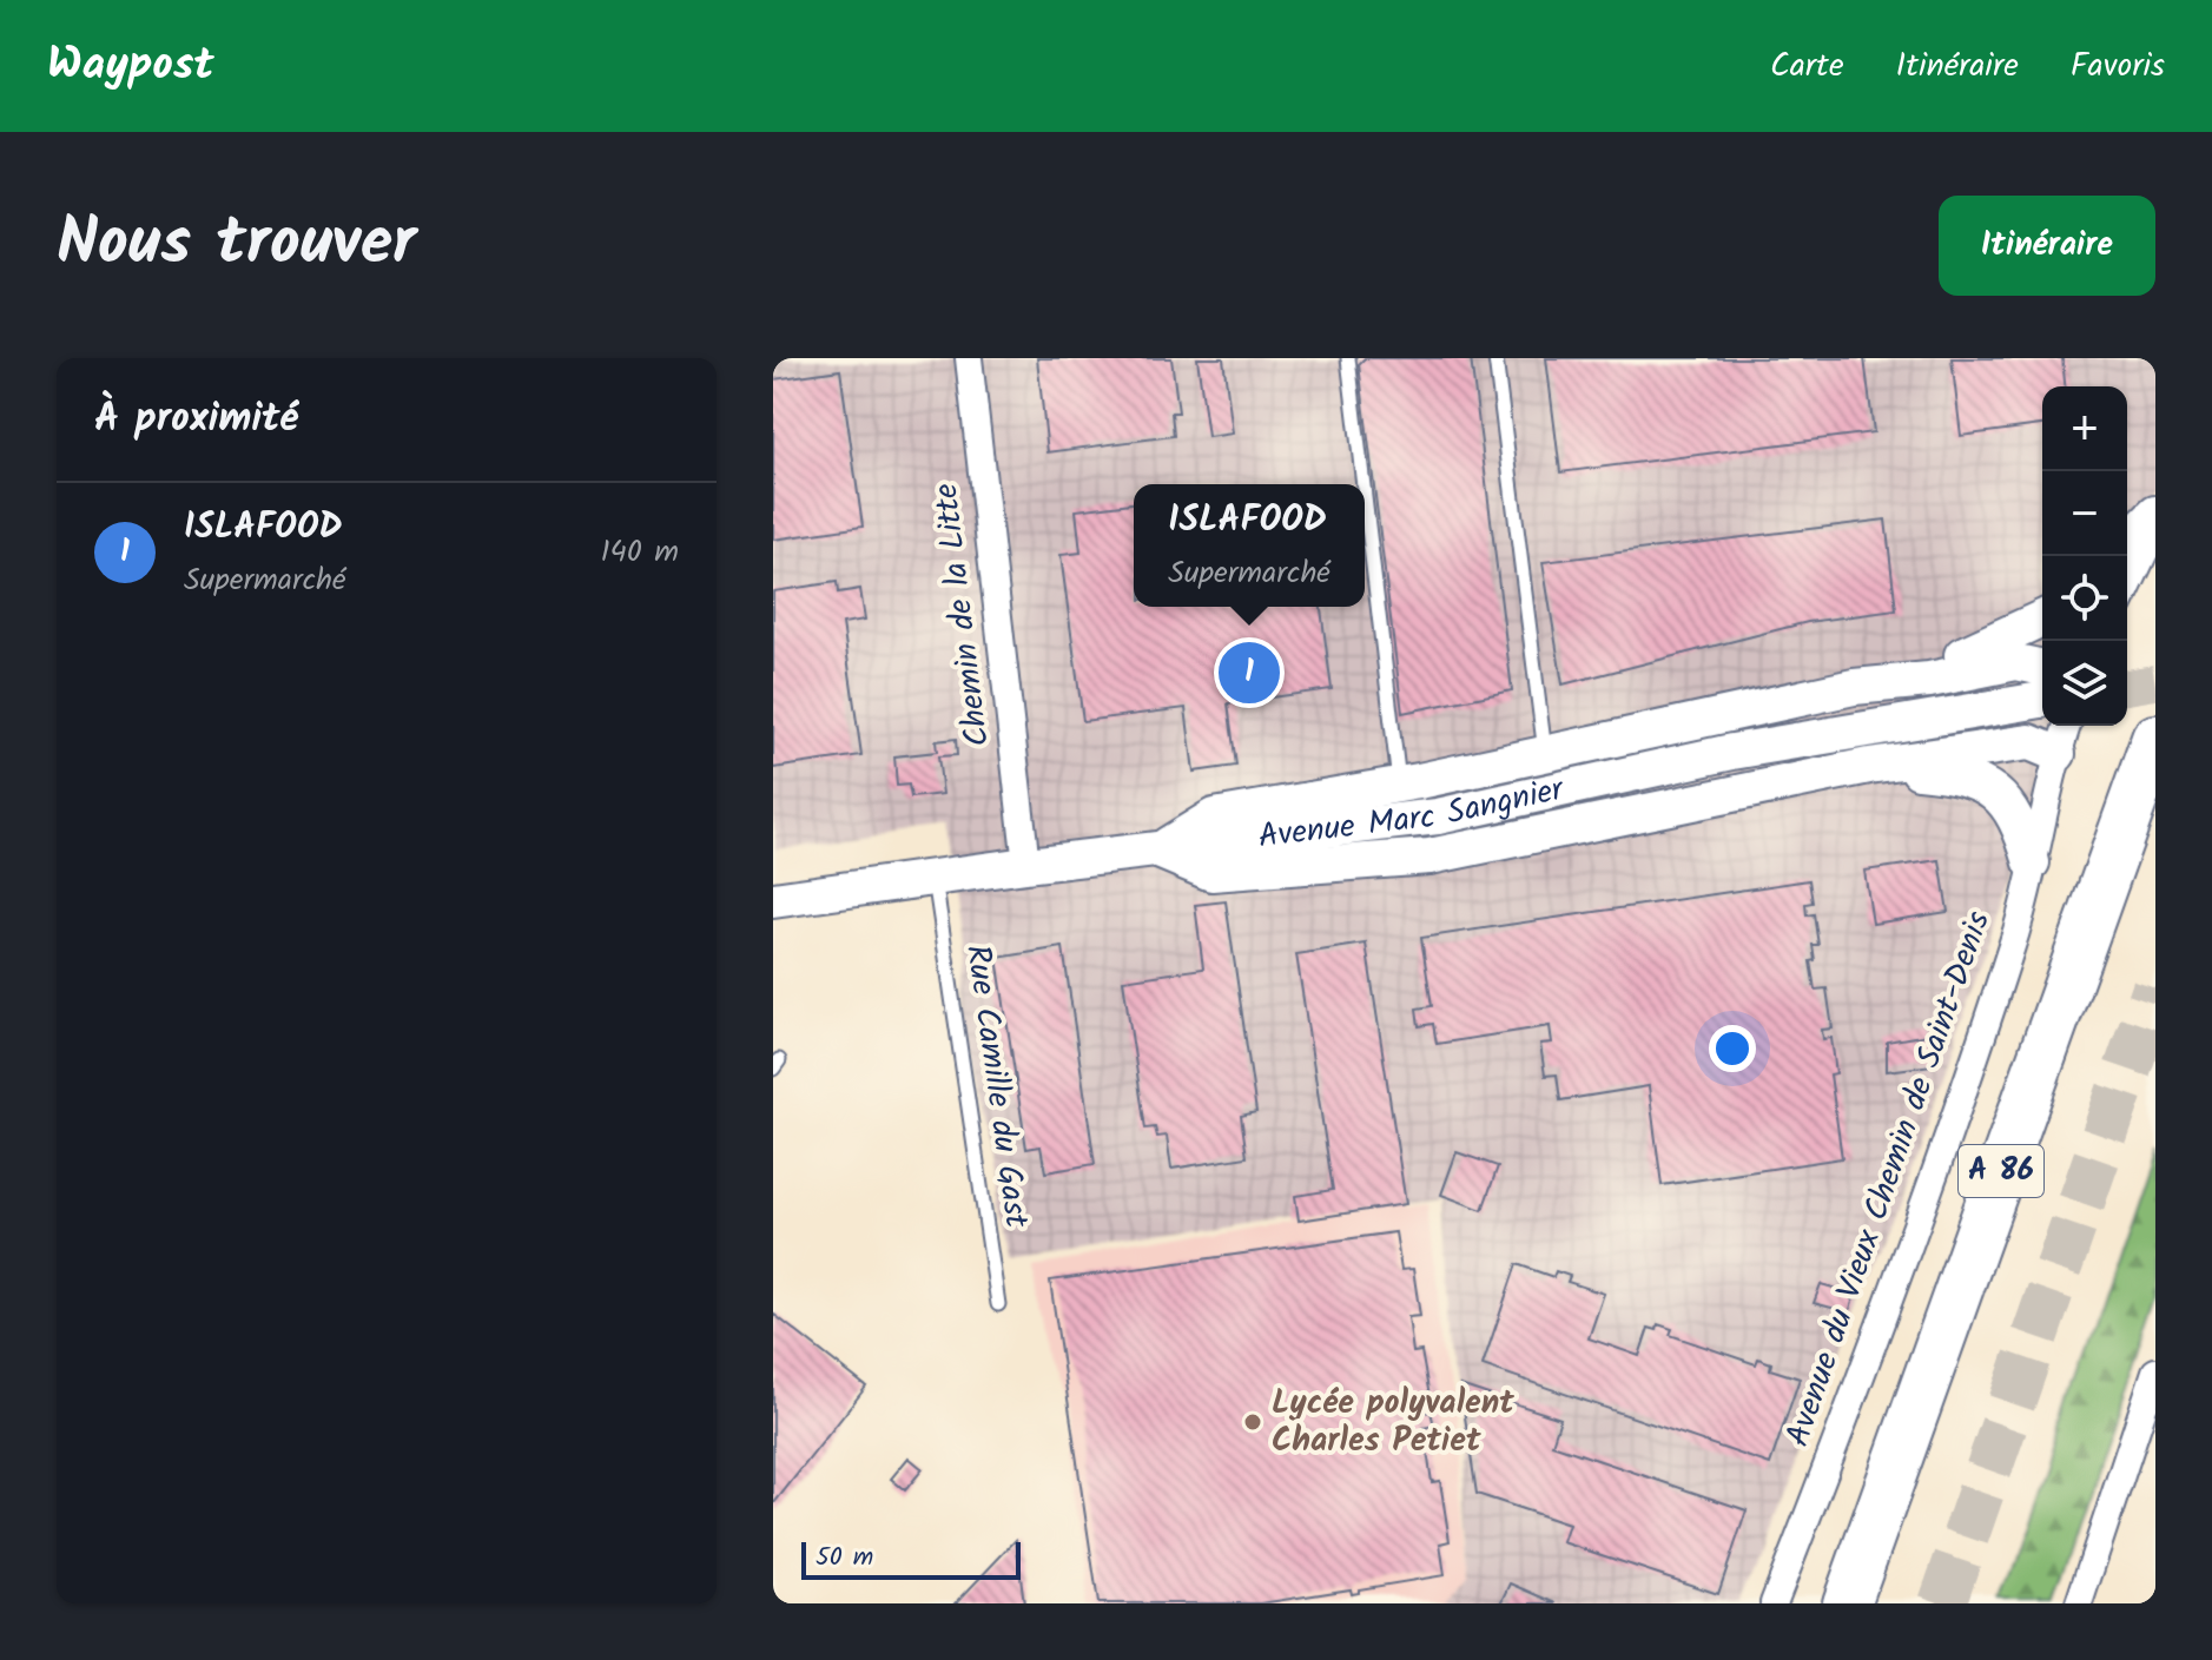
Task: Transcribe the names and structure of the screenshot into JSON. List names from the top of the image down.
{
  "streets": {
    "highway": ["A 86"],
    "main road": ["Avenue Marc Sangnier"],
    "street": ["Chemin de la Litte", "Avenue du Vieux Chemin de Saint-Denis"],
    "lane": ["Rue Camille du Gast"]
  },
  "crossings": [
    ["Chemin de la Litte", "Avenue Marc Sangnier"],
    ["Avenue Marc Sangnier", "Rue Camille du Gast"]
  ],
  "places": ["Lycée polyvalent Charles Petiet"],
  "scale_bar": "50 m",
  "page": {
    "header": "Waypost",
    "nav": ["Carte", "Itinéraire", "Favoris"],
    "title": "Nous trouver",
    "buttons": "Itinéraire",
    "heading": "À proximité",
    "map_buttons": ["+", "−"],
    "list": [
      {
        "mark": "1",
        "name": "ISLAFOOD",
        "note": "Supermarché",
        "value": "140 m"
      }
    ],
    "popup": ["ISLAFOOD", "Supermarché"],
    "pins": "1",
    "scale": "50 m"
  }
}
